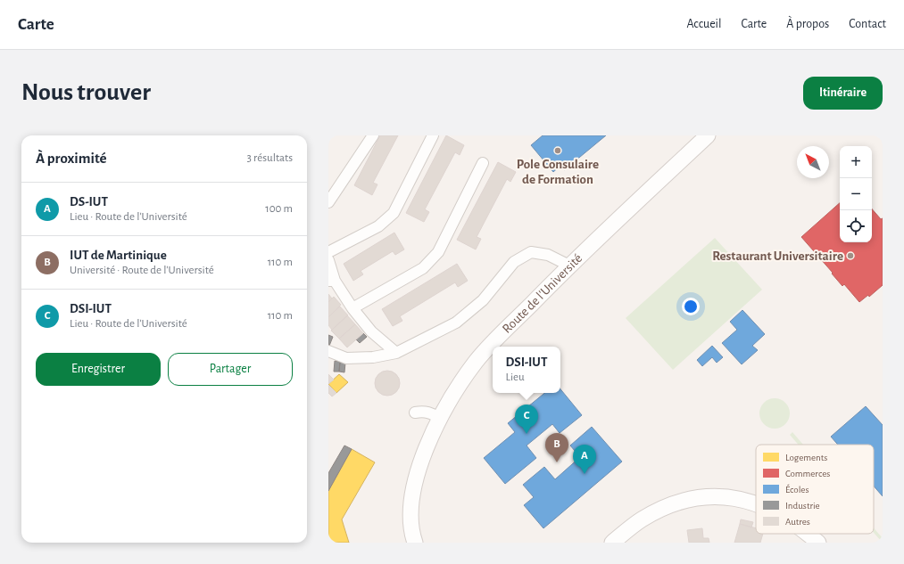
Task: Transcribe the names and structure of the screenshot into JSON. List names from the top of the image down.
{
  "streets": {
    "main road": ["Route de l'Université"]
  },
  "places": ["Pole Consulaire de Formation", "Restaurant Universitaire"],
  "legend": [
    "Logements",
    "Commerces",
    "Écoles",
    "Industrie",
    "Autres"
  ],
  "north": "top left",
  "page": {
    "header": "Carte",
    "nav": [
      "Accueil",
      "Carte",
      "À propos",
      "Contact"
    ],
    "buttons": [
      "Itinéraire",
      ["Enregistrer", "Partager"]
    ],
    "title": "Nous trouver",
    "heading": ["À proximité", "3 résultats"],
    "map_buttons": ["+", "−"],
    "list": [
      {
        "mark": "A",
        "name": "DS-IUT",
        "note": "Lieu · Route de l'Université",
        "value": "100 m"
      },
      {
        "mark": "B",
        "name": "IUT de Martinique",
        "note": "Université · Route de l'Université",
        "value": "110 m"
      },
      {
        "mark": "C",
        "name": "DSI-IUT",
        "note": "Lieu · Route de l'Université",
        "value": "110 m"
      }
    ],
    "popup": ["DSI-IUT", "Lieu"],
    "pins": ["C", "B", "A"]
  }
}
